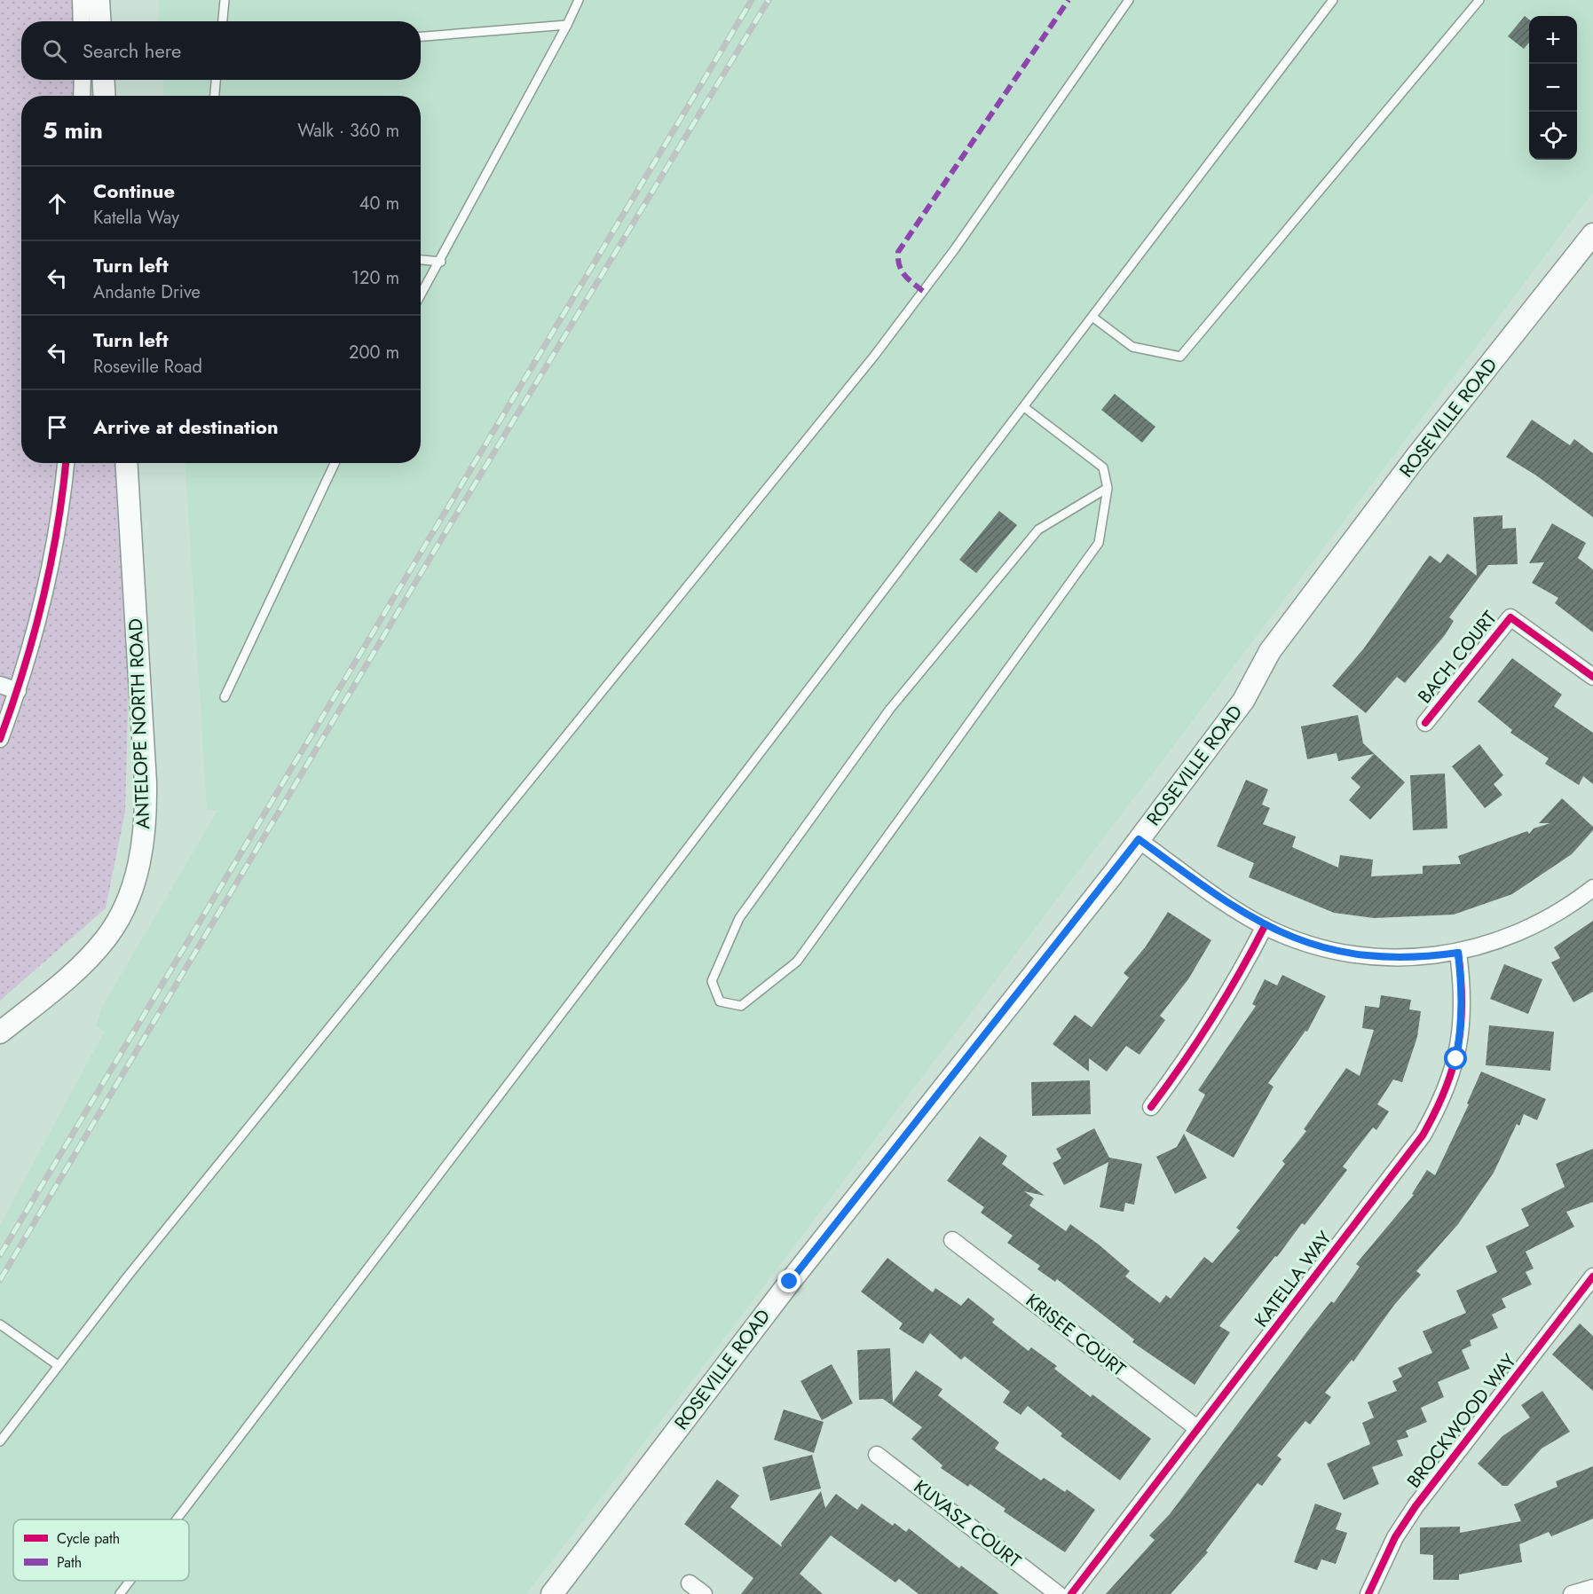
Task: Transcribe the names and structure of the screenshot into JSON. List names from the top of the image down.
{
  "streets": {
    "main road": ["ROSEVILLE ROAD", "ANTELOPE NORTH ROAD"],
    "street": [
      "BACH COURT",
      "KATELLA WAY",
      "KRISEE COURT",
      "BROCKWOOD WAY",
      "KUVASZ COURT"
    ]
  },
  "crossings": [
    ["KATELLA WAY", "KRISEE COURT"]
  ],
  "legend": ["Cycle path", "Path"],
  "page": {
    "map_buttons": ["+", "−"],
    "search": "Search here",
    "heading": ["5 min", "Walk · 360 m"],
    "list": [
      ["Continue", "Katella Way", "40 m"],
      ["Turn left", "Andante Drive", "120 m"],
      ["Turn left", "Roseville Road", "200 m"],
      "Arrive at destination"
    ]
  }
}
